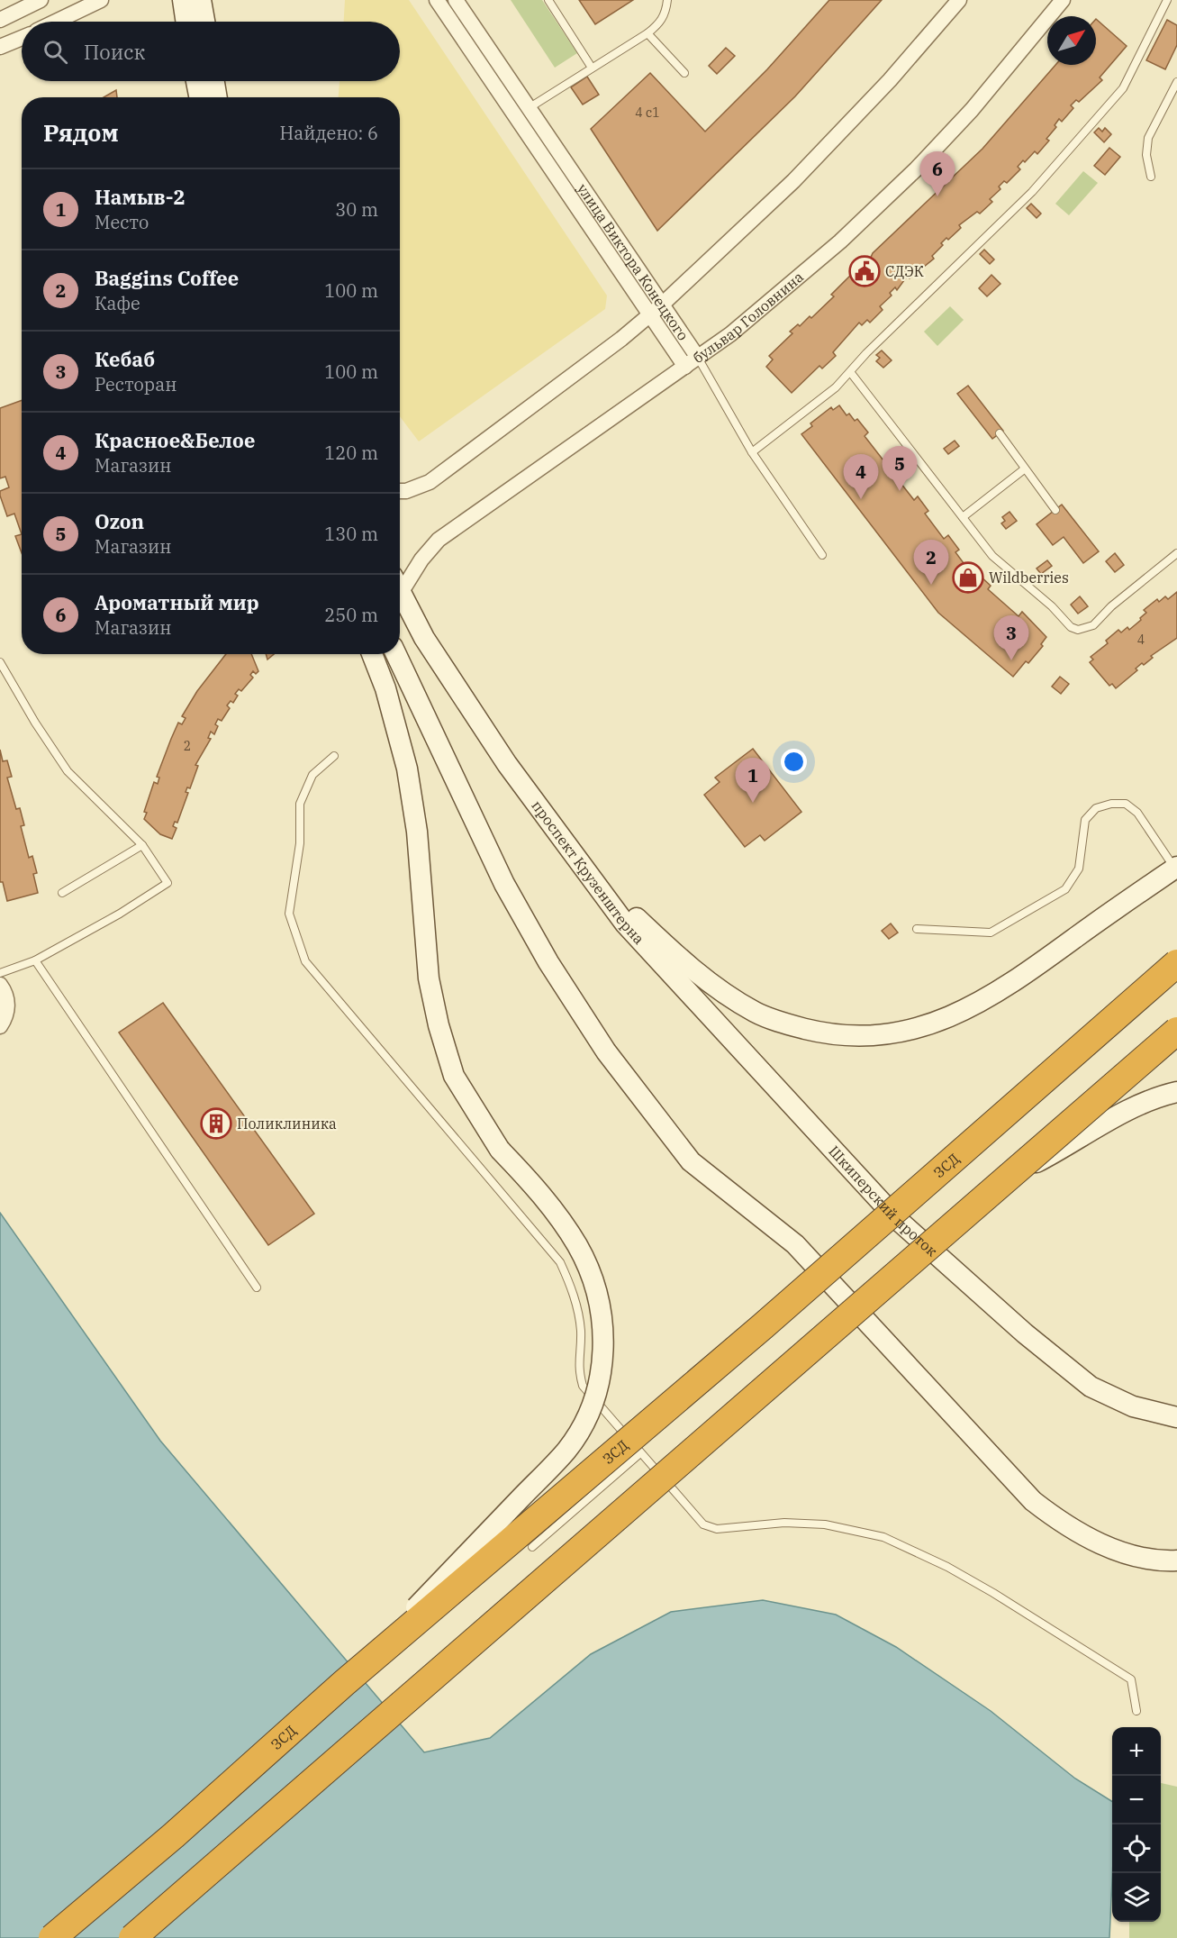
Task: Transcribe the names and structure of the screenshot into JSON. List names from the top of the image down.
{
  "streets": {
    "highway": ["ЗСД"],
    "main road": ["проспект Крузенштерна", "Шкиперский проток"],
    "street": ["улица Виктора Конецкого", "бульвар Головнина"]
  },
  "crossings": [
    ["улица Виктора Конецкого", "бульвар Головнина"],
    ["проспект Крузенштерна", "Шкиперский проток"]
  ],
  "places": {
    "public building": ["СДЭК"],
    "shop": ["Wildberries"],
    "building": ["Поликлиника"]
  },
  "house_numbers": ["4 с1", "4", "2"],
  "north": "top right",
  "page": {
    "search": "Поиск",
    "heading": ["Рядом", "Найдено: 6"],
    "pins": [
      "6",
      "5",
      "4",
      "2",
      "3",
      "1"
    ],
    "list": [
      {
        "mark": "1",
        "name": "Намыв-2",
        "note": "Место",
        "value": "30 m"
      },
      {
        "mark": "2",
        "name": "Baggins Coffee",
        "note": "Кафе",
        "value": "100 m"
      },
      {
        "mark": "3",
        "name": "Кебаб",
        "note": "Ресторан",
        "value": "100 m"
      },
      {
        "mark": "4",
        "name": "Красное&Белое",
        "note": "Магазин",
        "value": "120 m"
      },
      {
        "mark": "5",
        "name": "Ozon",
        "note": "Магазин",
        "value": "130 m"
      },
      {
        "mark": "6",
        "name": "Ароматный мир",
        "note": "Магазин",
        "value": "250 m"
      }
    ],
    "map_buttons": ["+", "−"]
  }
}
